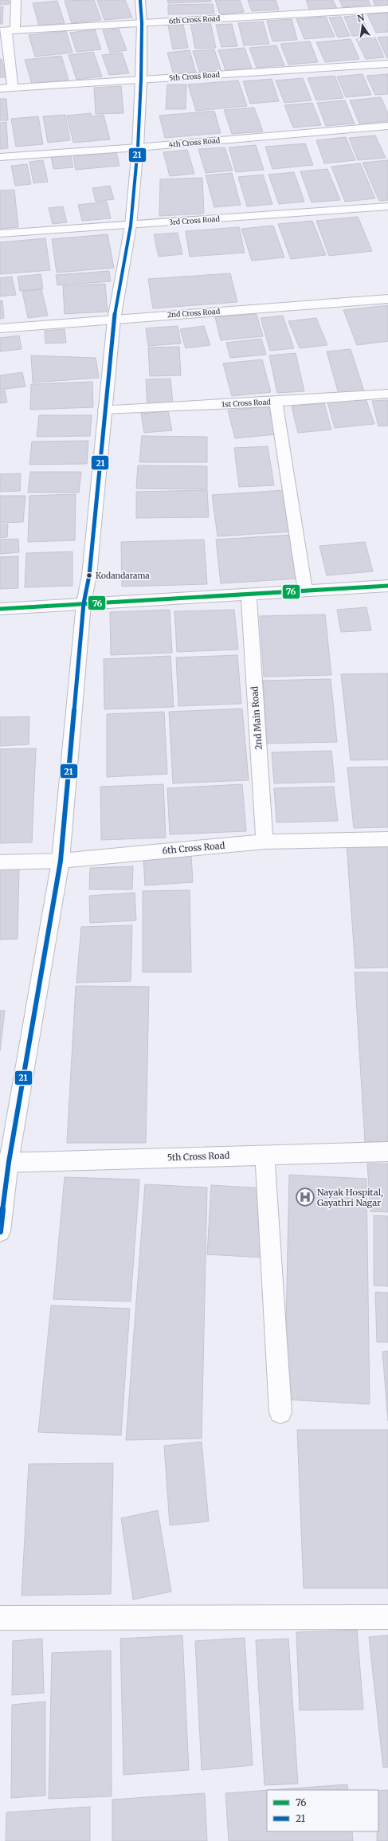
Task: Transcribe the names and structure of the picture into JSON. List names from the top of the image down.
{
  "streets": {
    "street": [
      "6th Cross Road",
      "5th Cross Road",
      "4th Cross Road",
      "3rd Cross Road",
      "2nd Cross Road",
      "1st Cross Road",
      "2nd Main Road"
    ]
  },
  "crossings": [
    ["6th Cross Road", "2nd Main Road"]
  ],
  "places": {
    "other": ["Kodandarama"],
    "hospital": ["Nayak Hospital, Gayathri Nagar"]
  },
  "lines": ["transit line 21", "transit line 76"],
  "legend": ["76", "21"],
  "north": "top"
}
